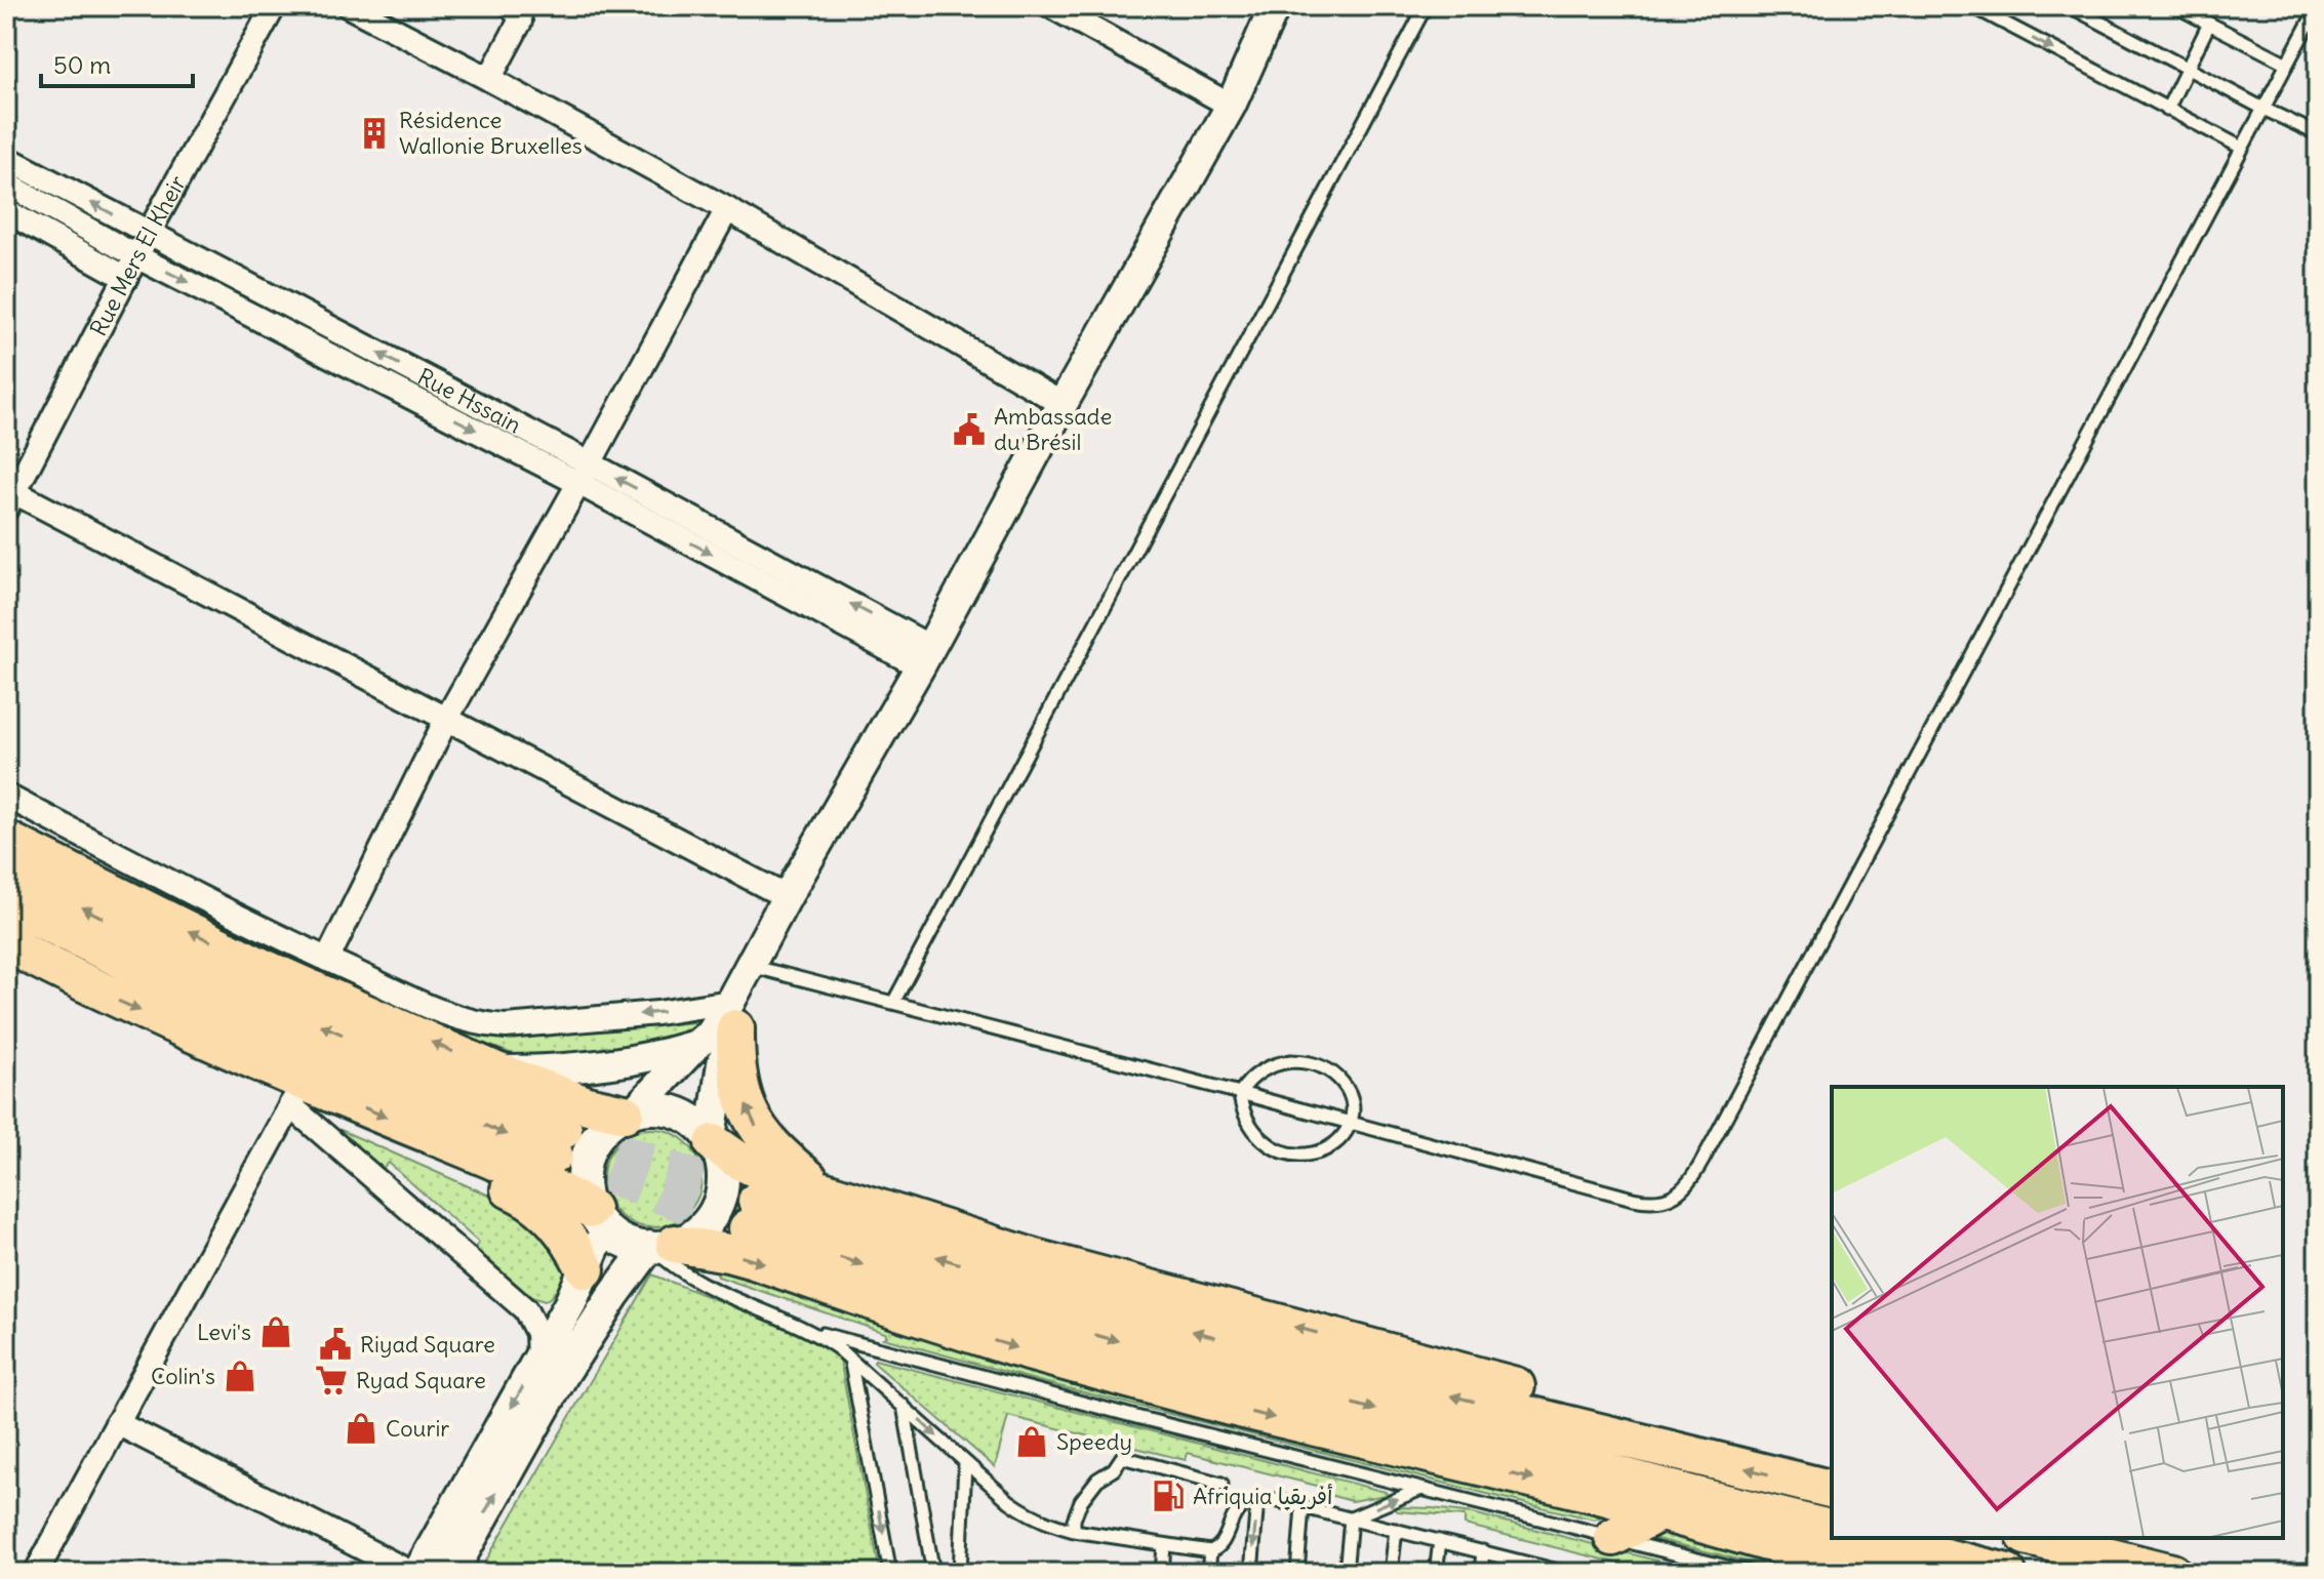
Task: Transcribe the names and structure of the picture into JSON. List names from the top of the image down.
{
  "streets": {
    "street": ["Rue Mers El Kheir", "Rue Hssain"]
  },
  "crossings": [
    ["Rue Mers El Kheir", "Rue Hssain"]
  ],
  "places": {
    "building": ["Résidence Wallonie Bruxelles"],
    "public building": ["Ambassade du Brésil", "Riyad Square"],
    "shop": [
      "Levi's",
      "Colin's",
      "Courir",
      "Speedy"
    ],
    "supermarket": ["Ryad Square"],
    "fuel station": ["Afriquia أفريقيا"]
  },
  "scale_bar": "50 m"
}
